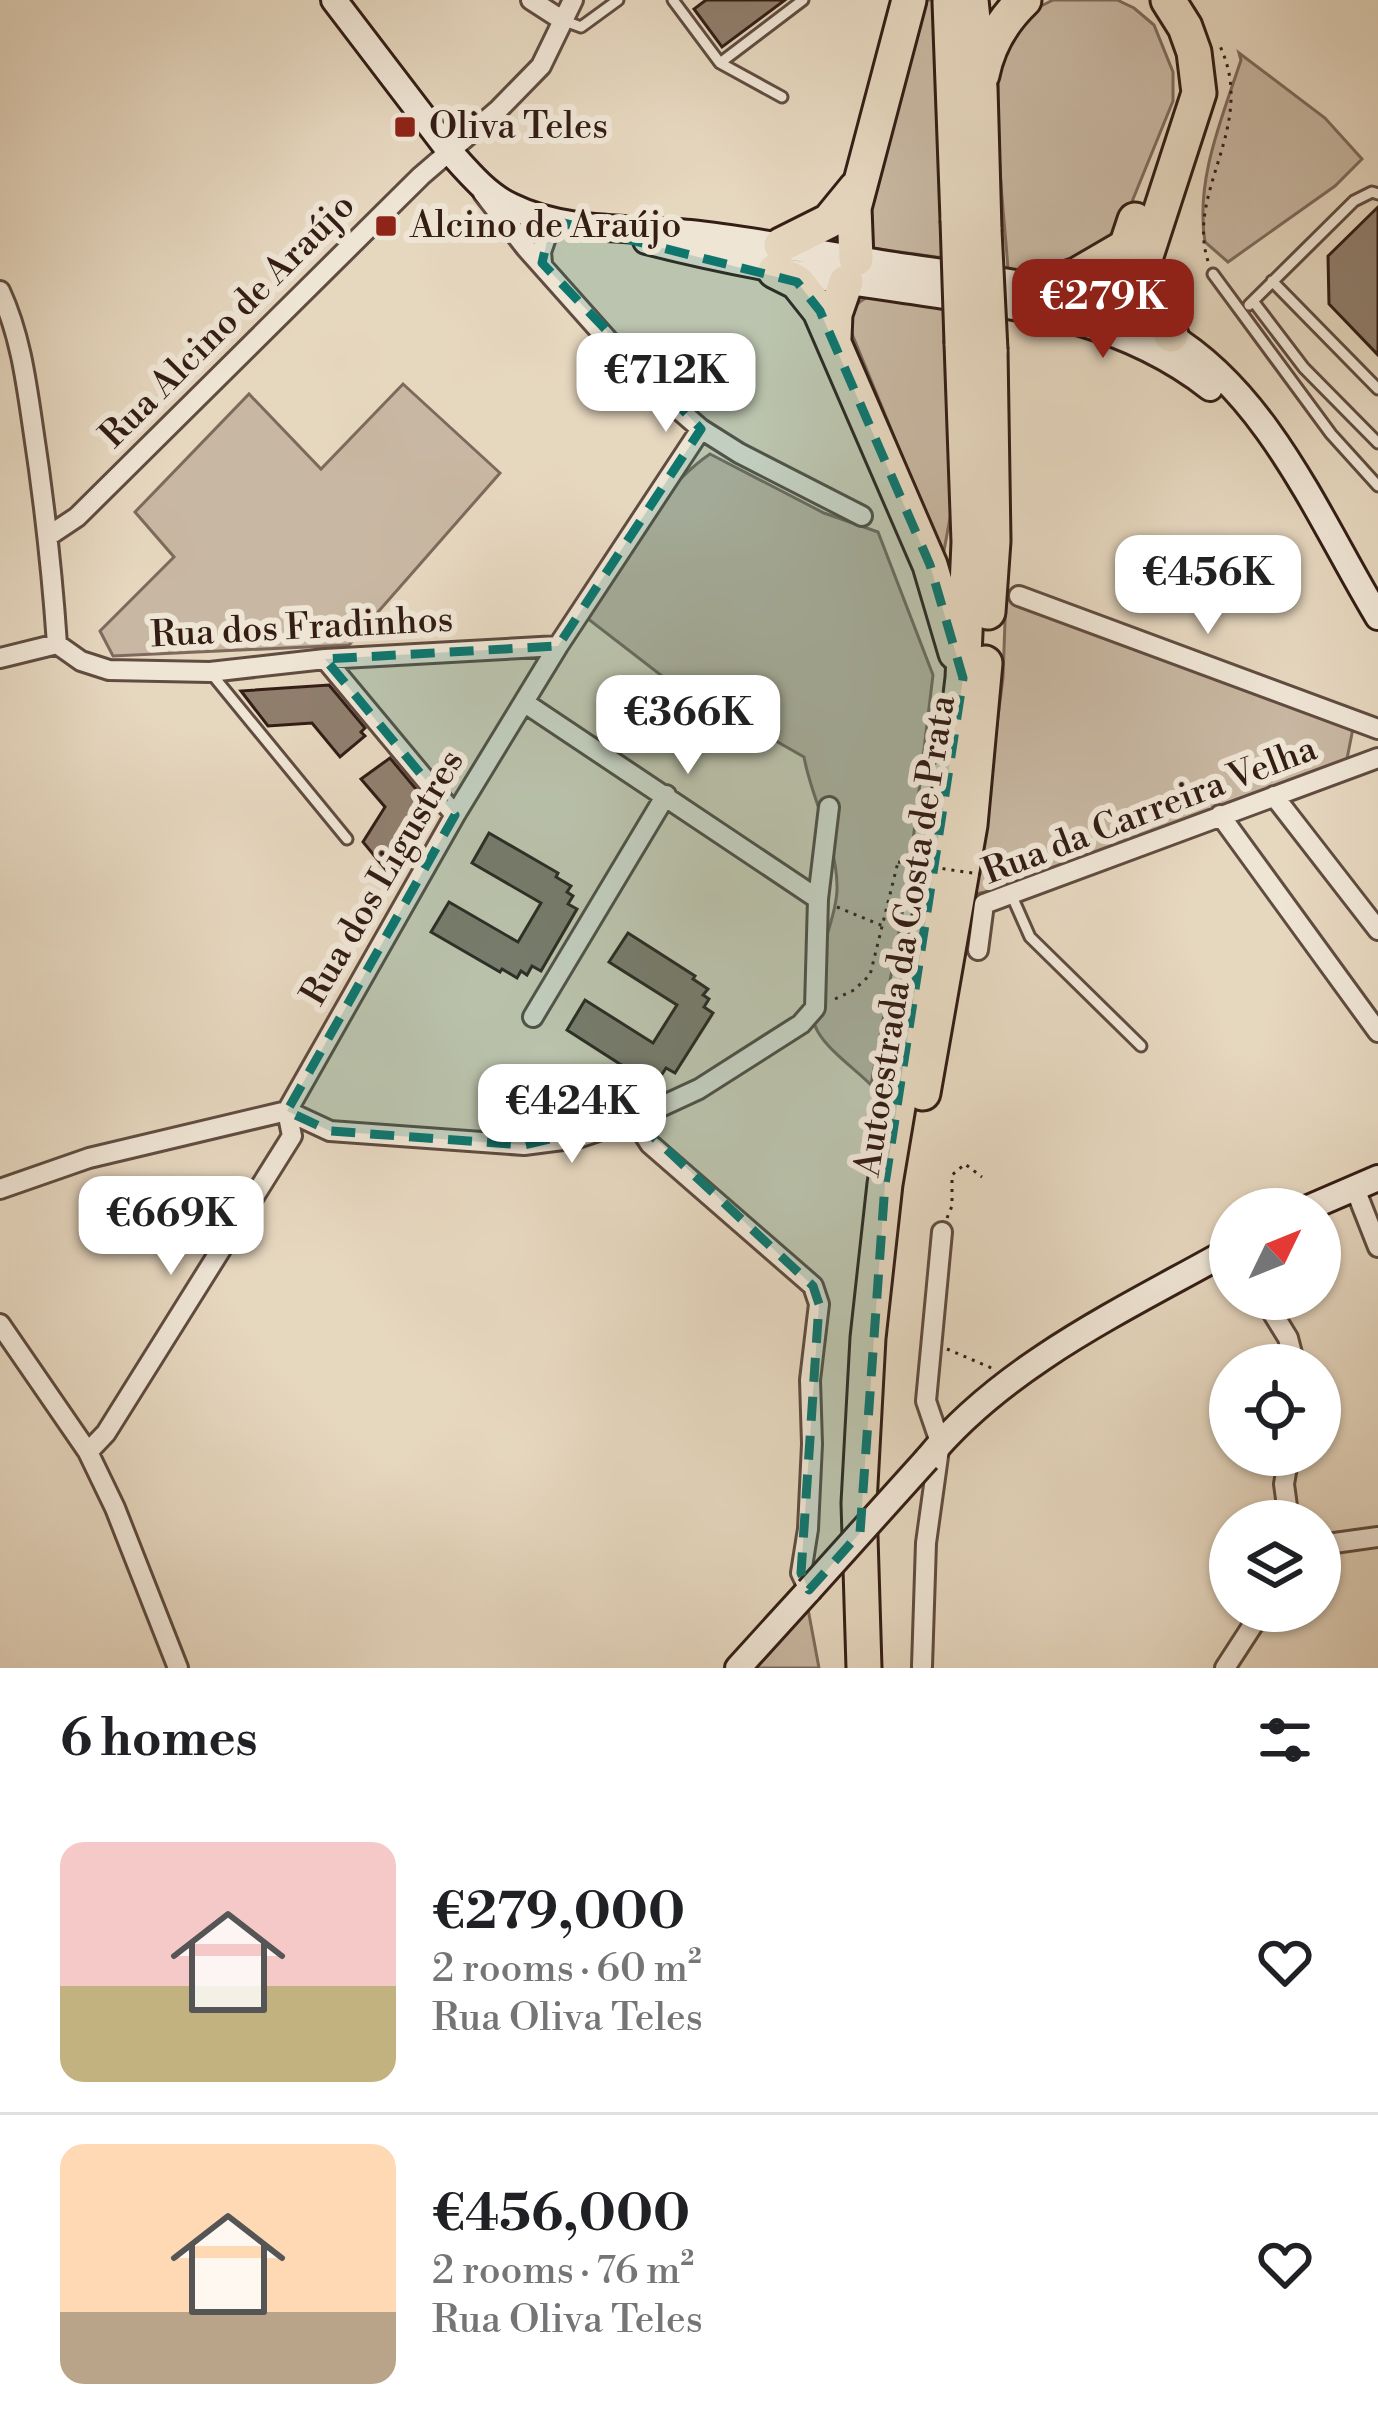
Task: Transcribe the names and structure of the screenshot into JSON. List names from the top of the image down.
{
  "streets": {
    "highway": ["Autoestrada da Costa de Prata"],
    "street": [
      "Rua Alcino de Araújo",
      "Rua dos Fradinhos",
      "Rua da Carreira Velha",
      "Rua dos Ligustres"
    ]
  },
  "crossings": [
    ["Rua dos Fradinhos", "Rua dos Ligustres"]
  ],
  "places": {
    "transit": ["Oliva Teles", "Alcino de Araújo"]
  },
  "north": "top right",
  "page": {
    "price": [
      "€279K",
      "€712K",
      "€456K",
      "€366K",
      "€424K",
      "€669K"
    ],
    "heading": "6 homes",
    "list": [
      {
        "name": "€279,000",
        "note": "2 rooms · 60 m² · Rua Oliva Teles"
      },
      {
        "name": "€456,000",
        "note": "2 rooms · 76 m² · Rua Oliva Teles"
      }
    ]
  }
}
